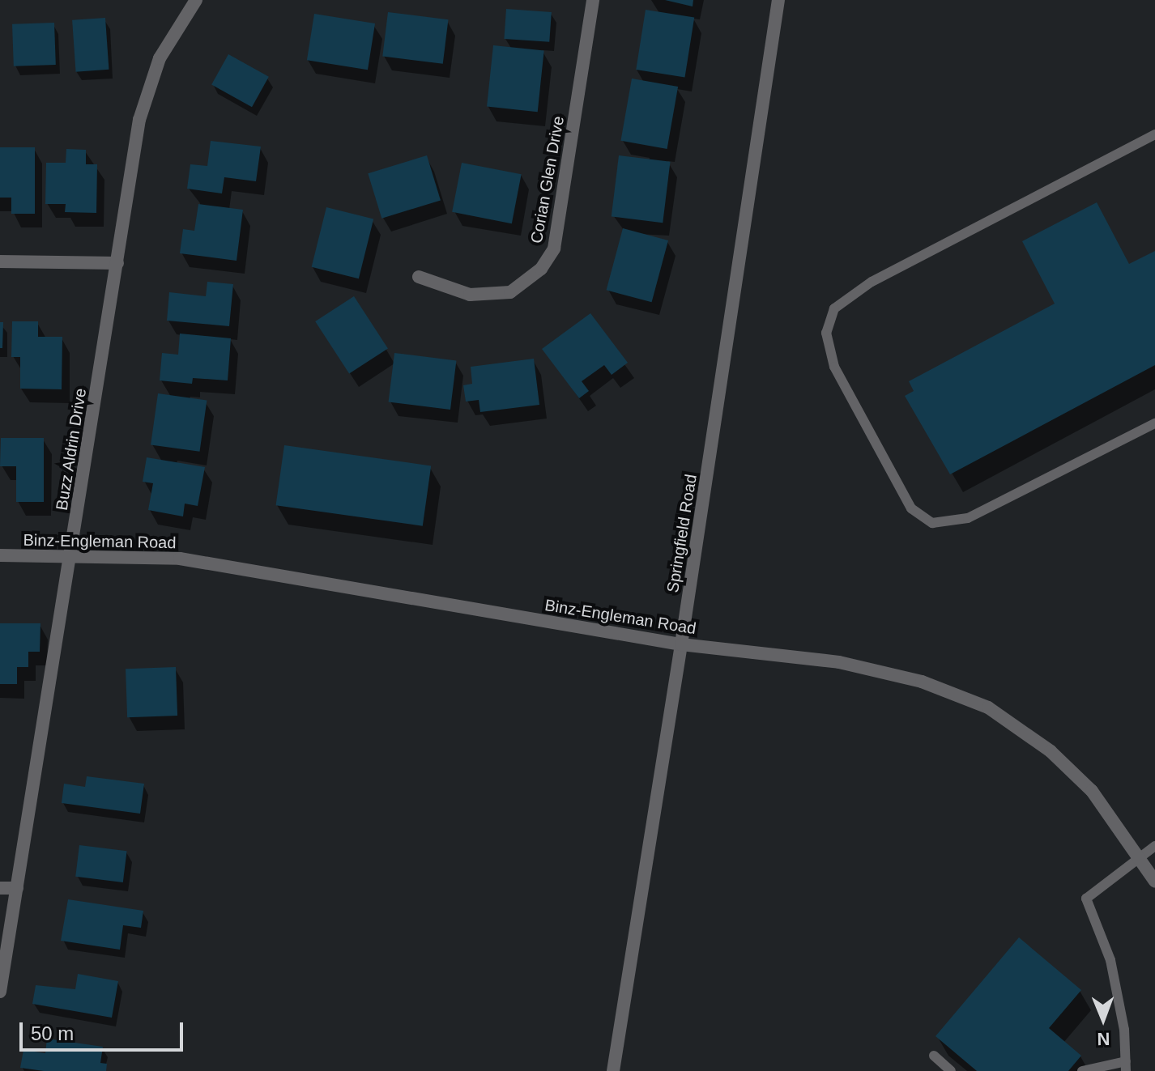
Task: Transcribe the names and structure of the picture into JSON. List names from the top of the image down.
{
  "streets": {
    "street": [
      "Corian Glen Drive",
      "Buzz Aldrin Drive",
      "Springfield Road",
      "Binz-Engleman Road"
    ]
  },
  "crossings": [
    ["Buzz Aldrin Drive", "Binz-Engleman Road"],
    ["Springfield Road", "Binz-Engleman Road"]
  ],
  "scale_bar": "50 m",
  "north": "bottom"
}
